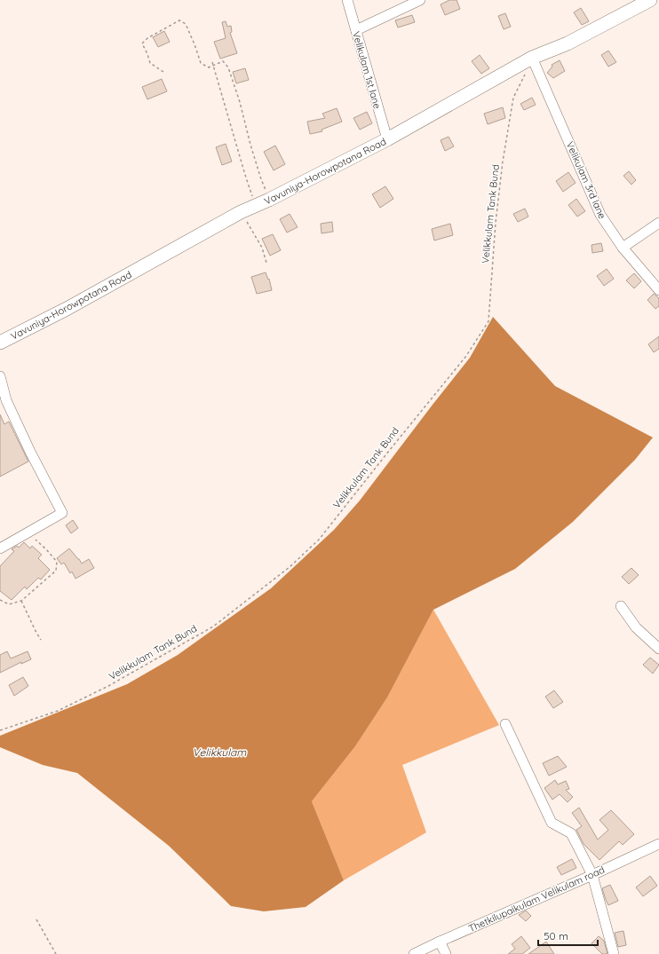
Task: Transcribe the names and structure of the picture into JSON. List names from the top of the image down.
{
  "streets": {
    "highway": ["Vavuniya-Horowpotana Road"],
    "street": ["Velikulam 1st lane", "Velikulam 3rd lane", "Thetkilupaikulam Velikulam road"],
    "path": ["Velikkulam Tank Bund"]
  },
  "crossings": [
    ["Velikulam 1st lane", "Vavuniya-Horowpotana Road"],
    ["Vavuniya-Horowpotana Road", "Velikulam 3rd lane"]
  ],
  "water": ["Velikkulam"],
  "scale_bar": "50 m"
}
